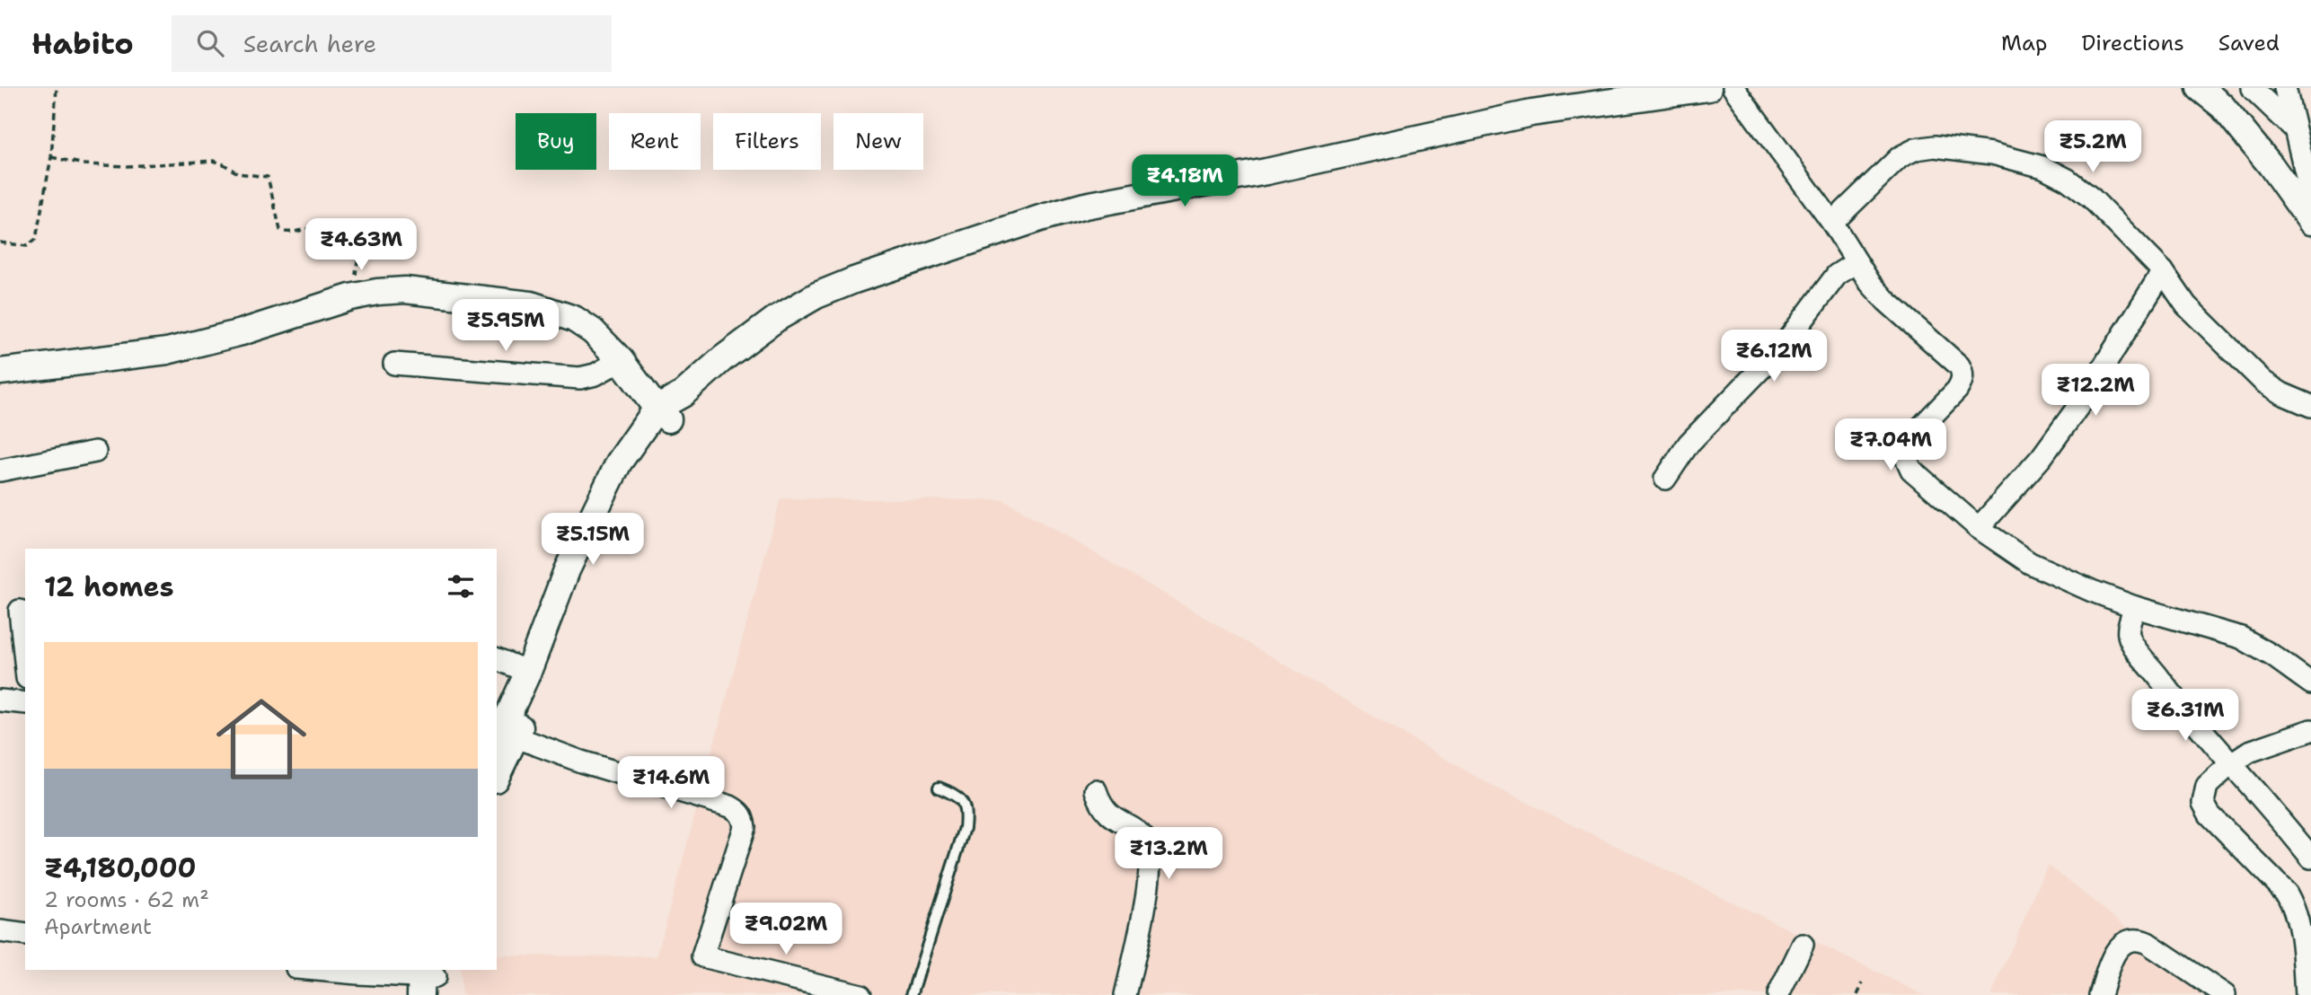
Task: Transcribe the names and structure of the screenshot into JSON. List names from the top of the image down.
{
  "page": {
    "header": "Habito",
    "search": "Search here",
    "nav": ["Map", "Directions", "Saved"],
    "chip": [
      "Buy",
      "Rent",
      "Filters",
      "New"
    ],
    "price": [
      "₹5.2M",
      "₹4.18M",
      "₹4.63M",
      "₹5.95M",
      "₹6.12M",
      "₹12.2M",
      "₹7.04M",
      "₹5.15M",
      "₹6.31M",
      "₹14.6M",
      "₹13.2M",
      "₹9.02M"
    ],
    "heading": "12 homes",
    "list": [
      {
        "name": "₹4,180,000",
        "note": "2 rooms · 62 m² · Apartment"
      }
    ]
  }
}
